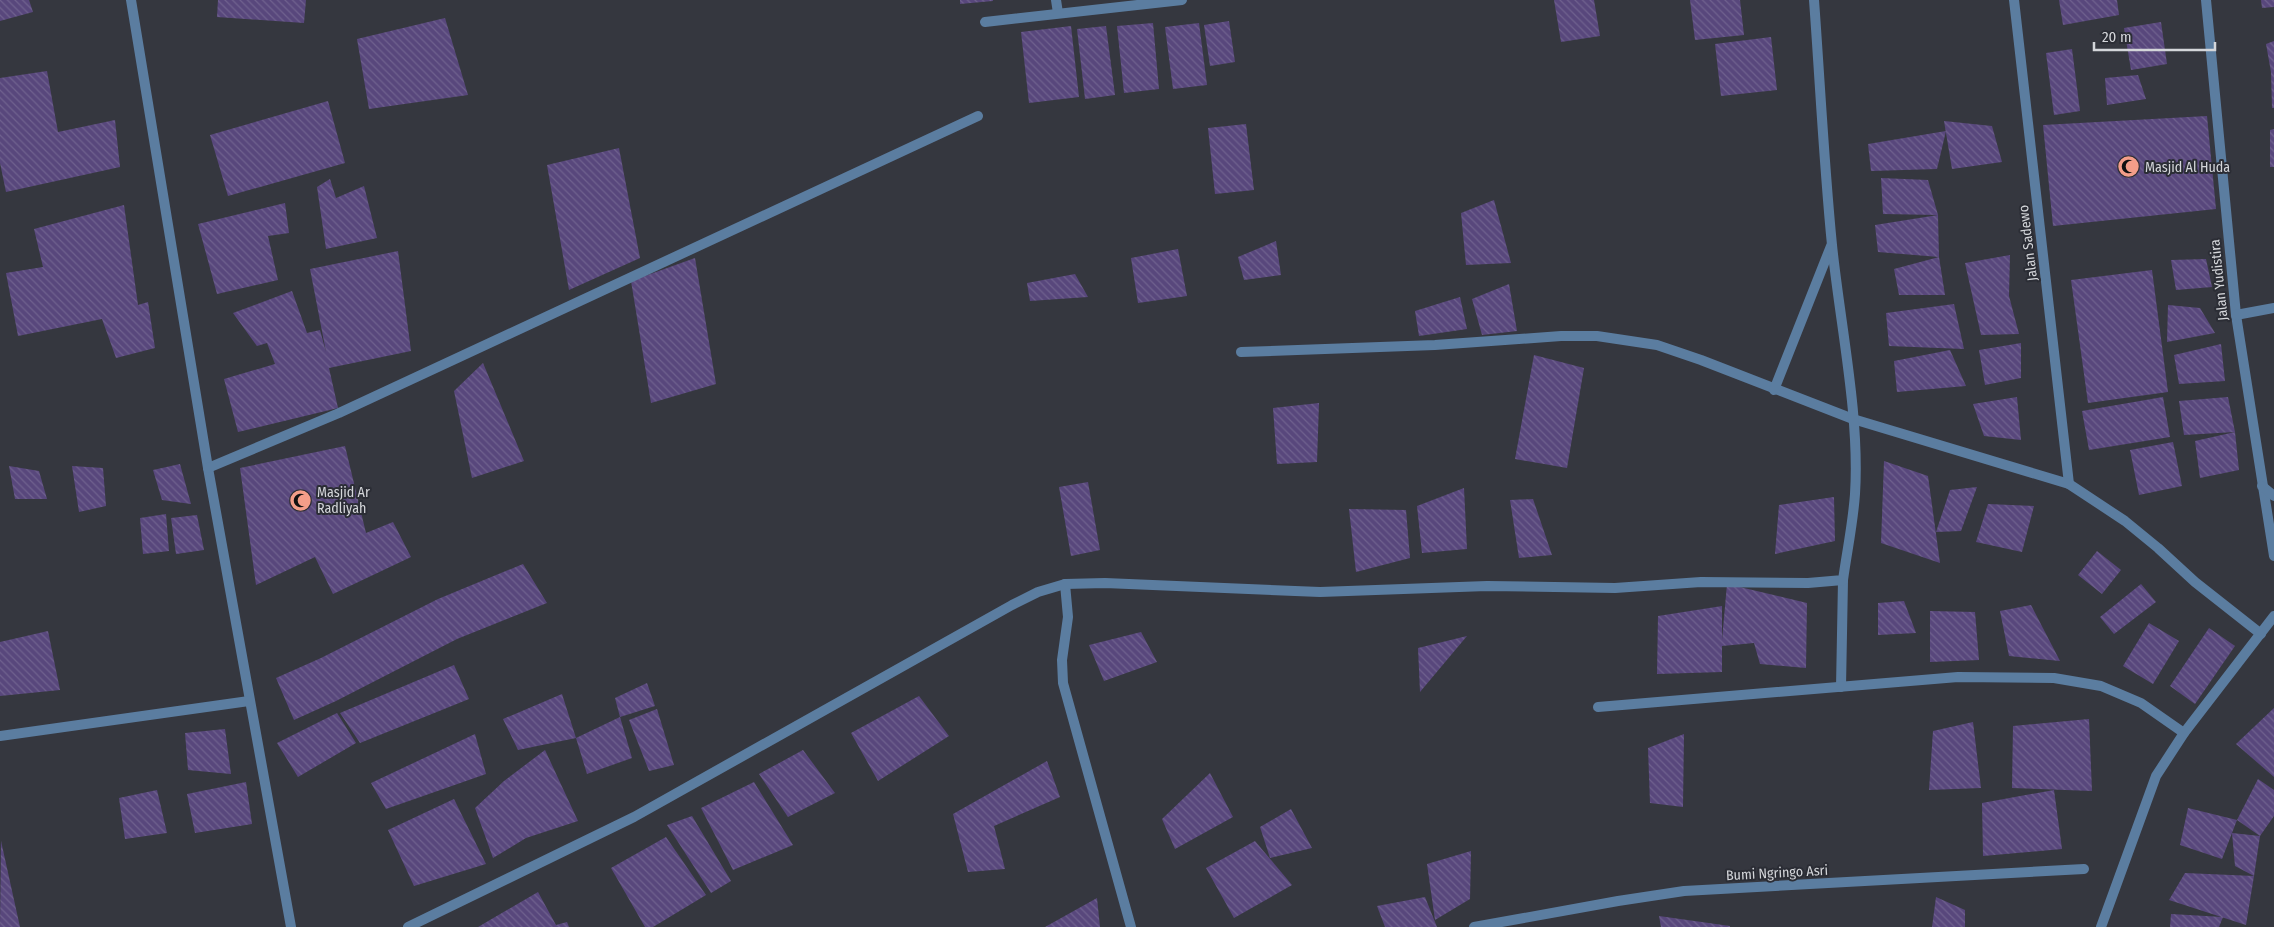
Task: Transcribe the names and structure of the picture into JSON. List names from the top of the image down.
{
  "streets": {
    "street": ["Jalan Sadewo", "Jalan Yudistira", "Bumi Ngringo Asri"]
  },
  "places": {
    "mosque": ["Masjid Al Huda", "Masjid Ar Radliyah"]
  },
  "scale_bar": "20 m"
}
